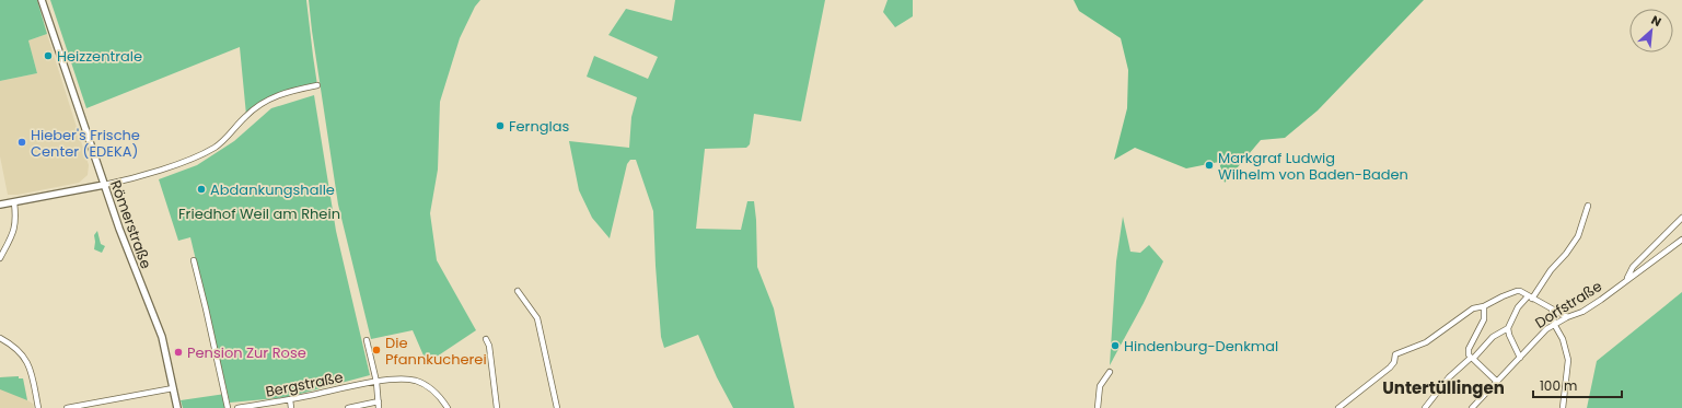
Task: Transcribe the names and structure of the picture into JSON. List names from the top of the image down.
{
  "streets": {
    "street": ["Römerstraße", "Dorfstraße", "Bergstraße"]
  },
  "districts": ["Untertüllingen"],
  "parks": ["Friedhof Weil am Rhein"],
  "places": [
    "Heizzentrale",
    "Fernglas",
    "Hieber's Frische Center (EDEKA)",
    "Markgraf Ludwig Wilhelm von Baden-Baden",
    "Abdankungshalle",
    "Hindenburg-Denkmal",
    "Die Pfannkucherei",
    "Pension Zur Rose"
  ],
  "scale_bar": "100 m",
  "north": "top right"
}
